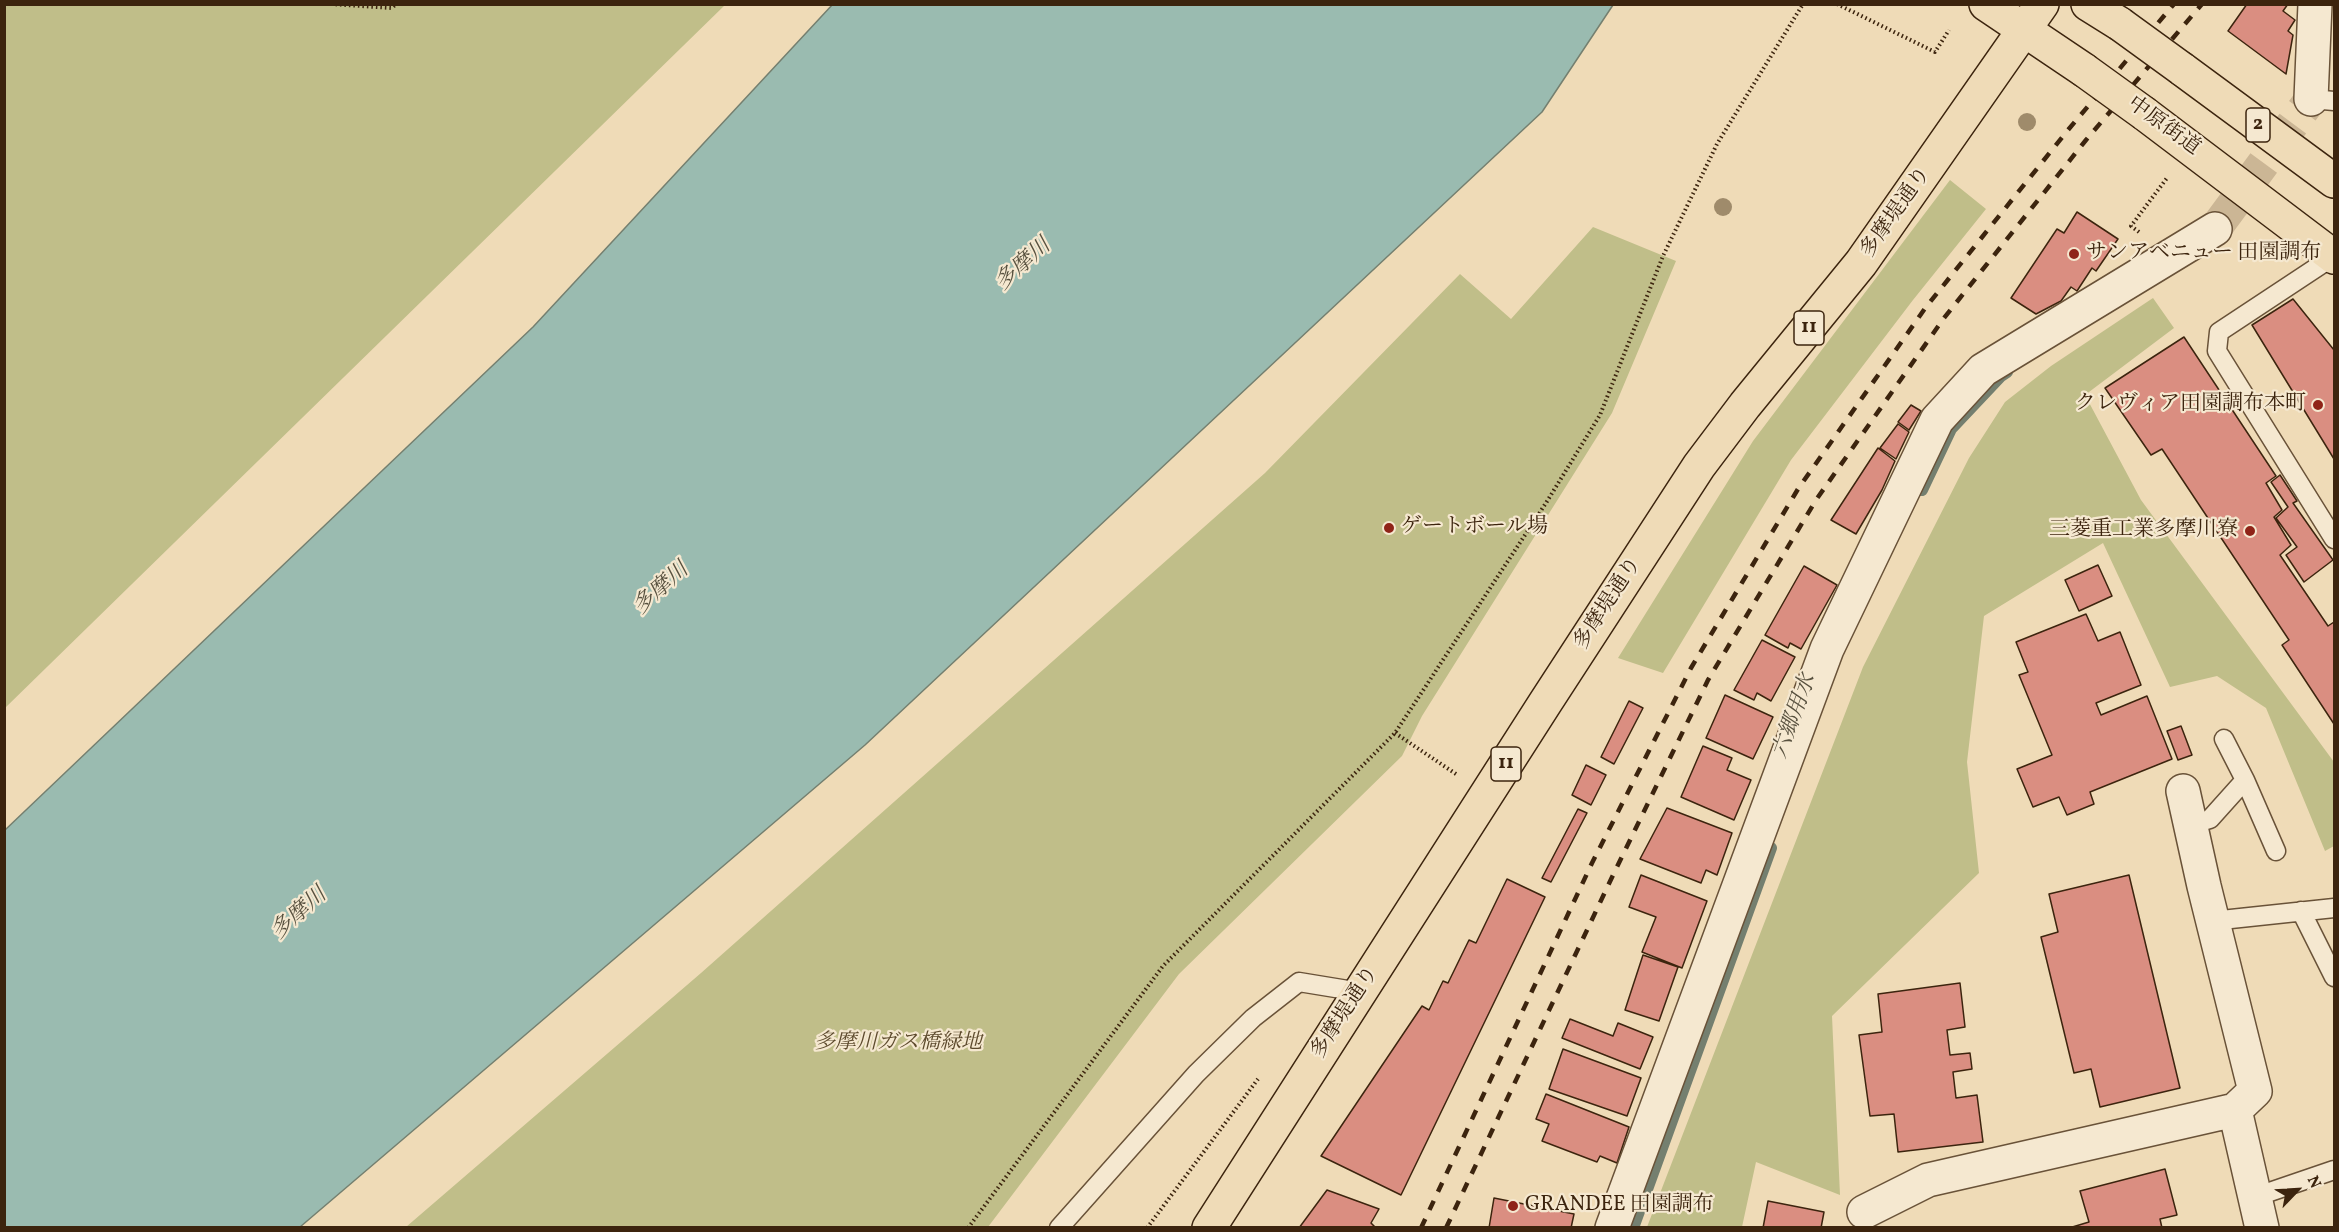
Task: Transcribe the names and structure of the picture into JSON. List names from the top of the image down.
{
  "streets": {
    "main road": [
      "2",
      "中原街道",
      "多摩堤通り",
      "11"
    ]
  },
  "crossings": [
    ["中原街道", "多摩堤通り"]
  ],
  "water": ["多摩川", "六郷用水"],
  "parks": ["多摩川ガス橋緑地"],
  "places": [
    "サンアベニュー 田園調布",
    "クレヴィア田園調布本町",
    "ゲートボール場",
    "三菱重工業多摩川寮",
    "GRANDEE 田園調布"
  ],
  "north": "top right"
}
